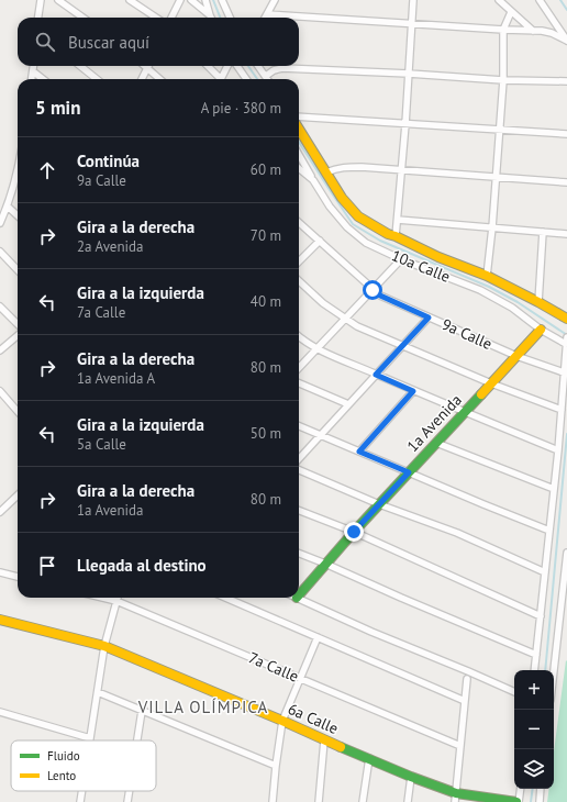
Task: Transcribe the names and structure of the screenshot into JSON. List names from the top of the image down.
{
  "streets": {
    "street": [
      "10a Calle",
      "9a Calle",
      "1a Avenida",
      "7a Calle",
      "6a Calle"
    ]
  },
  "crossings": [
    ["10a Calle", "1a Avenida"],
    ["9a Calle", "1a Avenida"]
  ],
  "districts": ["VILLA OLÍMPICA"],
  "legend": ["Fluido", "Lento"],
  "page": {
    "search": "Buscar aquí",
    "heading": ["5 min", "A pie · 380 m"],
    "list": [
      ["Continúa", "9a Calle", "60 m"],
      ["Gira a la derecha", "2a Avenida", "70 m"],
      ["Gira a la izquierda", "7a Calle", "40 m"],
      ["Gira a la derecha", "1a Avenida A", "80 m"],
      ["Gira a la izquierda", "5a Calle", "50 m"],
      ["Gira a la derecha", "1a Avenida", "80 m"],
      "Llegada al destino"
    ],
    "map_buttons": ["+", "−"]
  }
}
